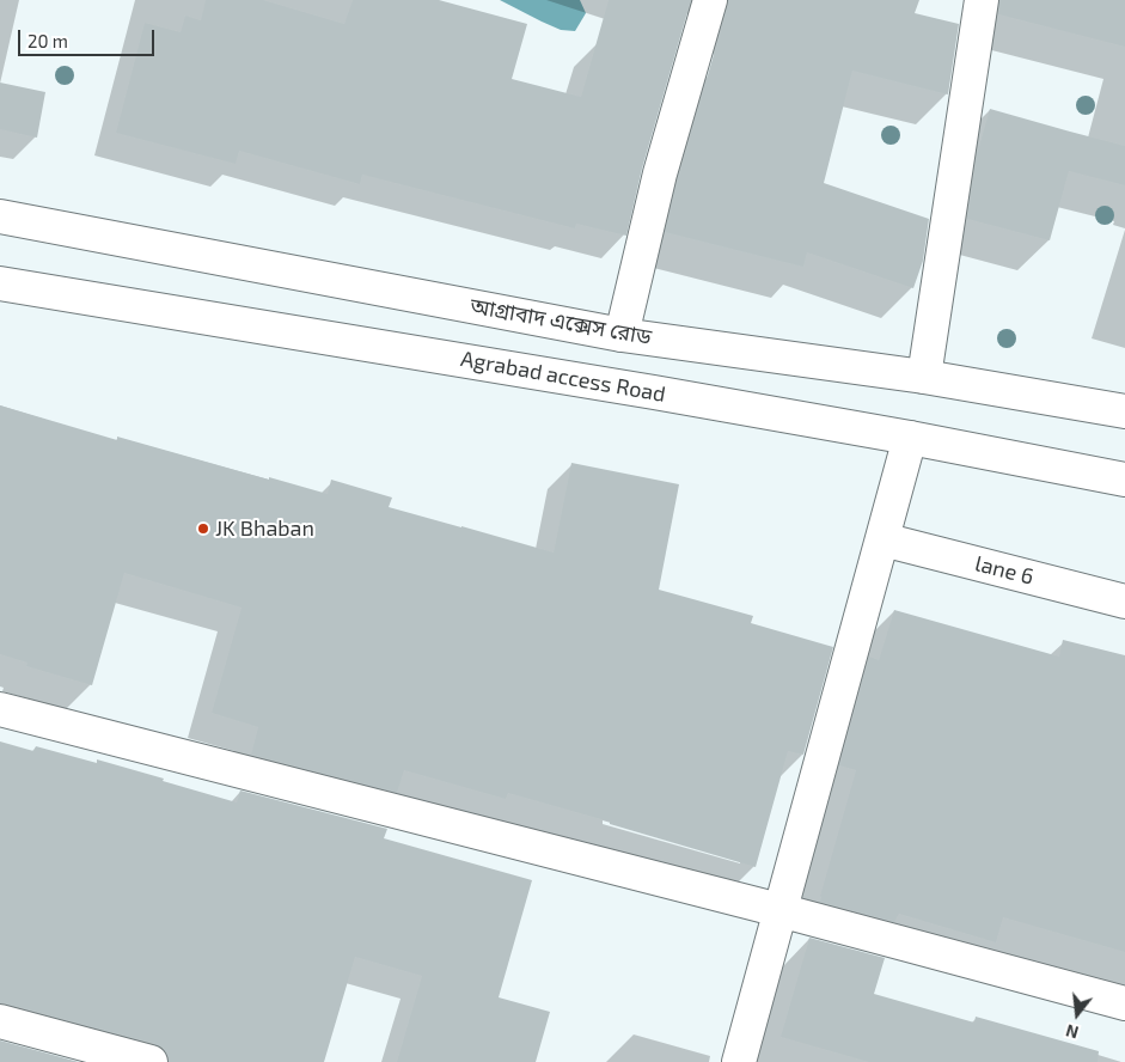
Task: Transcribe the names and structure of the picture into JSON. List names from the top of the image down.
{
  "streets": {
    "street": ["আগ্রাবাদ এক্সেস রোড", "Agrabad access Road", "lane 6"]
  },
  "places": ["JK Bhaban"],
  "scale_bar": "20 m",
  "north": "bottom"
}
